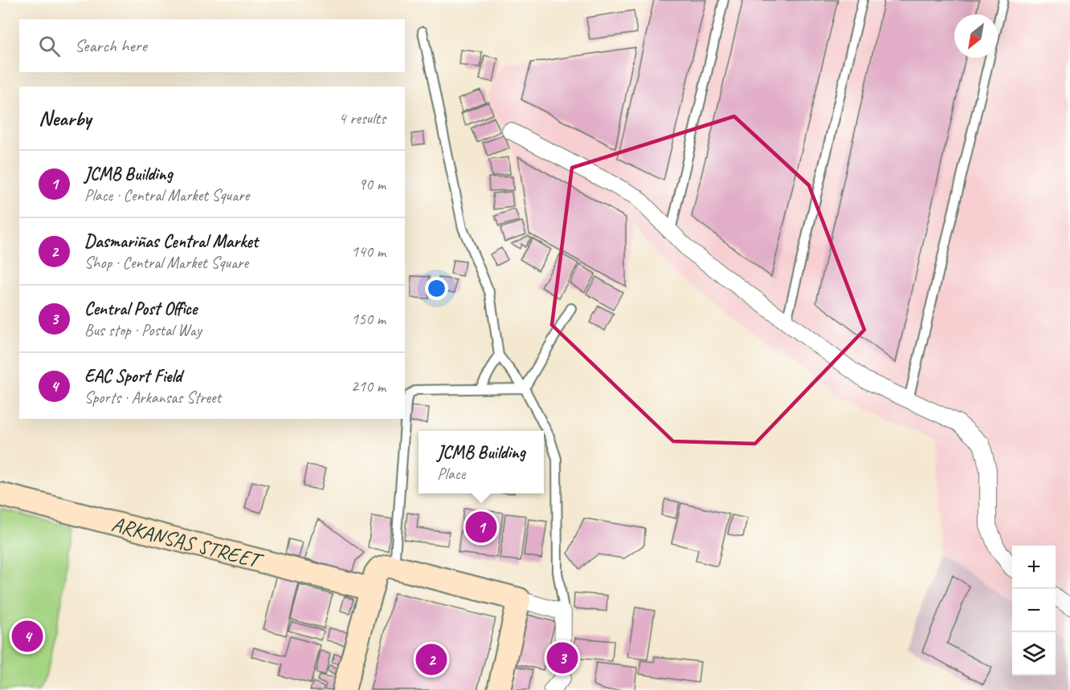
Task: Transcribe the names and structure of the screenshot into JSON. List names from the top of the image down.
{
  "streets": {
    "street": ["ARKANSAS STREET"]
  },
  "north": "bottom left",
  "page": {
    "search": "Search here",
    "heading": ["Nearby", "4 results"],
    "list": [
      {
        "mark": "1",
        "name": "JCMB Building",
        "note": "Place · Central Market Square",
        "value": "90 m"
      },
      {
        "mark": "2",
        "name": "Dasmariñas Central Market",
        "note": "Shop · Central Market Square",
        "value": "140 m"
      },
      {
        "mark": "3",
        "name": "Central Post Office",
        "note": "Bus stop · Postal Way",
        "value": "150 m"
      },
      {
        "mark": "4",
        "name": "EAC Sport Field",
        "note": "Sports · Arkansas Street",
        "value": "210 m"
      }
    ],
    "popup": ["JCMB Building", "Place"],
    "pins": [
      "1",
      "4",
      "3",
      "2"
    ],
    "map_buttons": ["+", "−"]
  }
}
